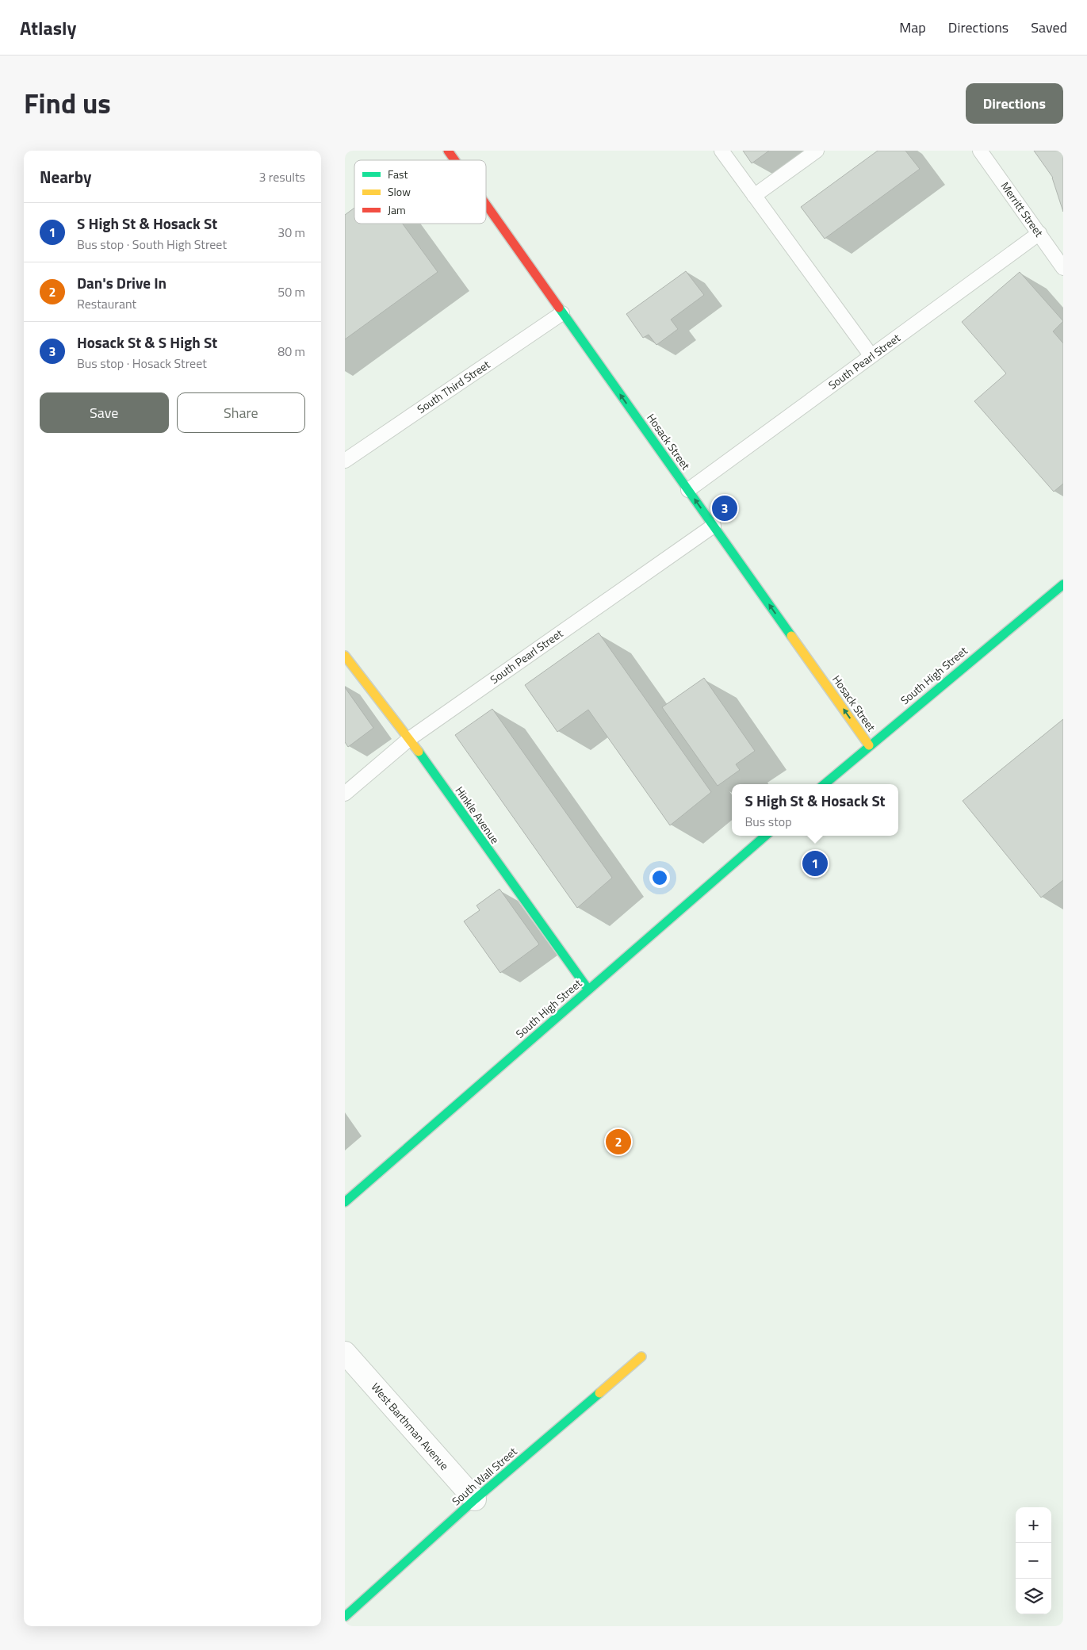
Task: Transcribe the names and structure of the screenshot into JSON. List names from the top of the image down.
{
  "streets": {
    "street": [
      "Hosack Street",
      "South High Street",
      "Hinkle Avenue",
      "West Barthman Avenue",
      "South Wall Street"
    ],
    "lane": ["Merritt Street", "South Pearl Street", "South Third Street"]
  },
  "crossings": [
    ["Merritt Street", "South Pearl Street"],
    ["South Pearl Street", "Hosack Street"],
    ["South Pearl Street", "Hinkle Avenue"],
    ["South Third Street", "Hosack Street"],
    ["Hosack Street", "South High Street"],
    ["South High Street", "Hinkle Avenue"],
    ["West Barthman Avenue", "South Wall Street"]
  ],
  "one_way": ["Hosack Street"],
  "legend": ["Fast", "Slow", "Jam"],
  "page": {
    "header": "Atlasly",
    "nav": ["Map", "Directions", "Saved"],
    "title": "Find us",
    "buttons": [
      "Directions",
      ["Save", "Share"]
    ],
    "heading": ["Nearby", "3 results"],
    "list": [
      {
        "mark": "1",
        "name": "S High St & Hosack St",
        "note": "Bus stop · South High Street",
        "value": "30 m"
      },
      {
        "mark": "2",
        "name": "Dan's Drive In",
        "note": "Restaurant",
        "value": "50 m"
      },
      {
        "mark": "3",
        "name": "Hosack St & S High St",
        "note": "Bus stop · Hosack Street",
        "value": "80 m"
      }
    ],
    "pins": ["3", "1", "2"],
    "popup": ["S High St & Hosack St", "Bus stop"],
    "map_buttons": ["+", "−"]
  }
}
